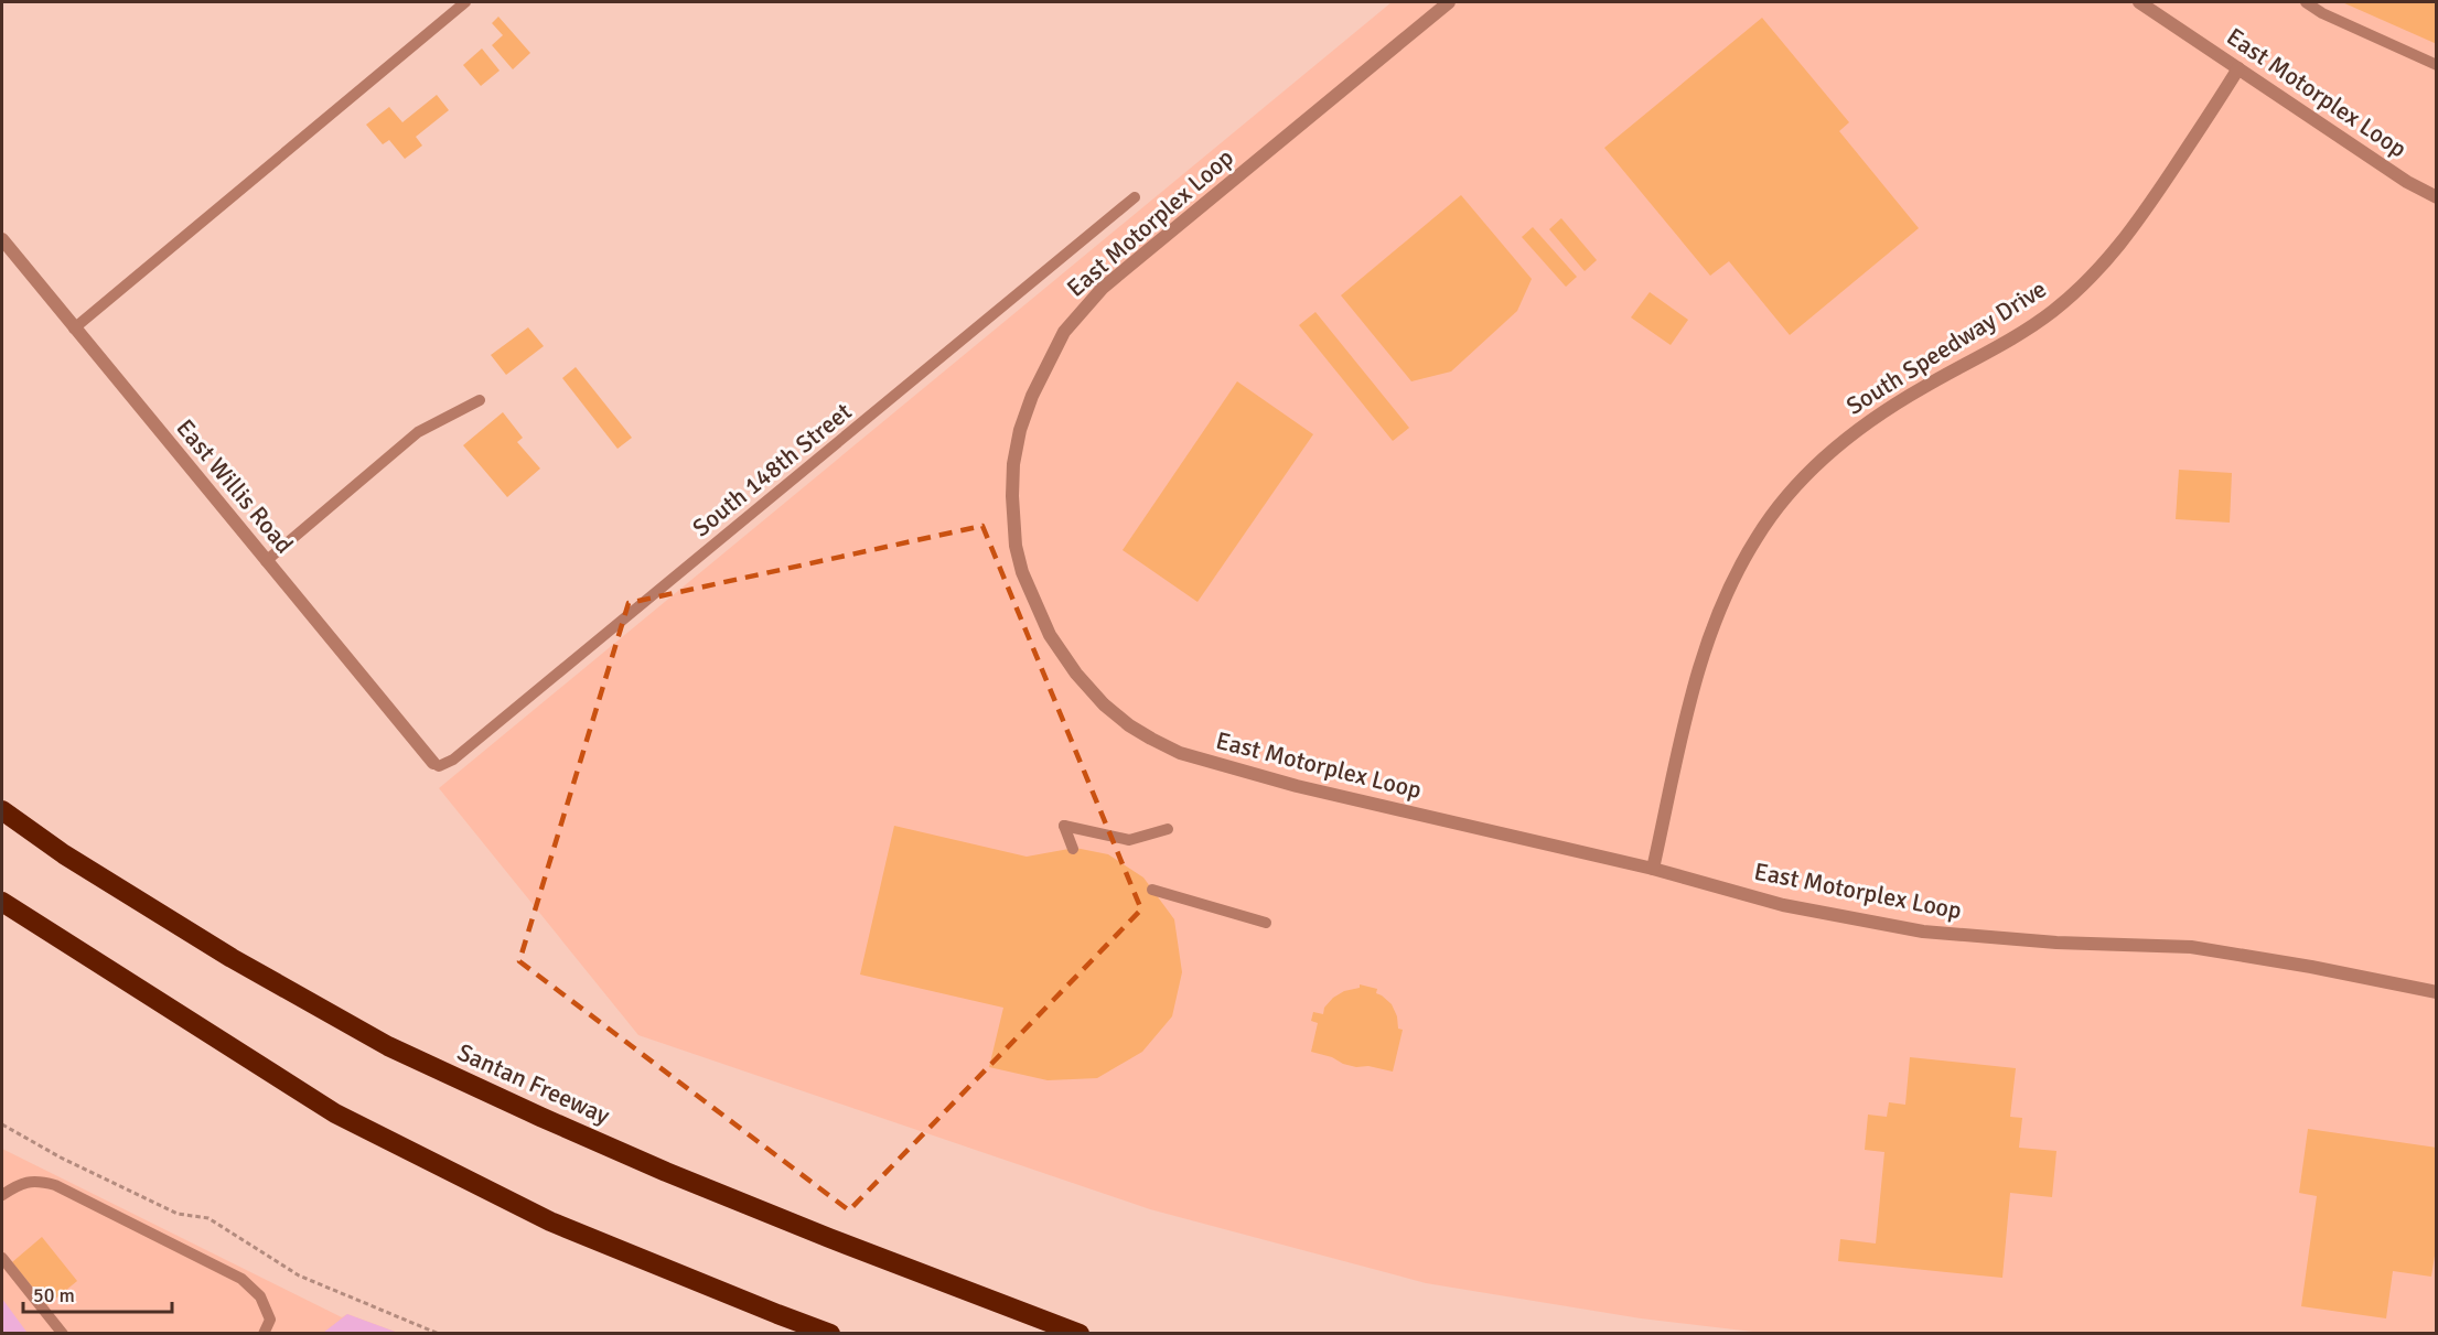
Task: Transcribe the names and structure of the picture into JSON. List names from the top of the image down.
{
  "streets": {
    "highway": ["Santan Freeway"],
    "street": ["East Motorplex Loop", "South Speedway Drive", "East Willis Road"],
    "lane": ["South 148th Street"]
  },
  "crossings": [
    ["East Motorplex Loop", "South Speedway Drive"],
    ["South 148th Street", "East Willis Road"]
  ],
  "scale_bar": "50 m"
}
